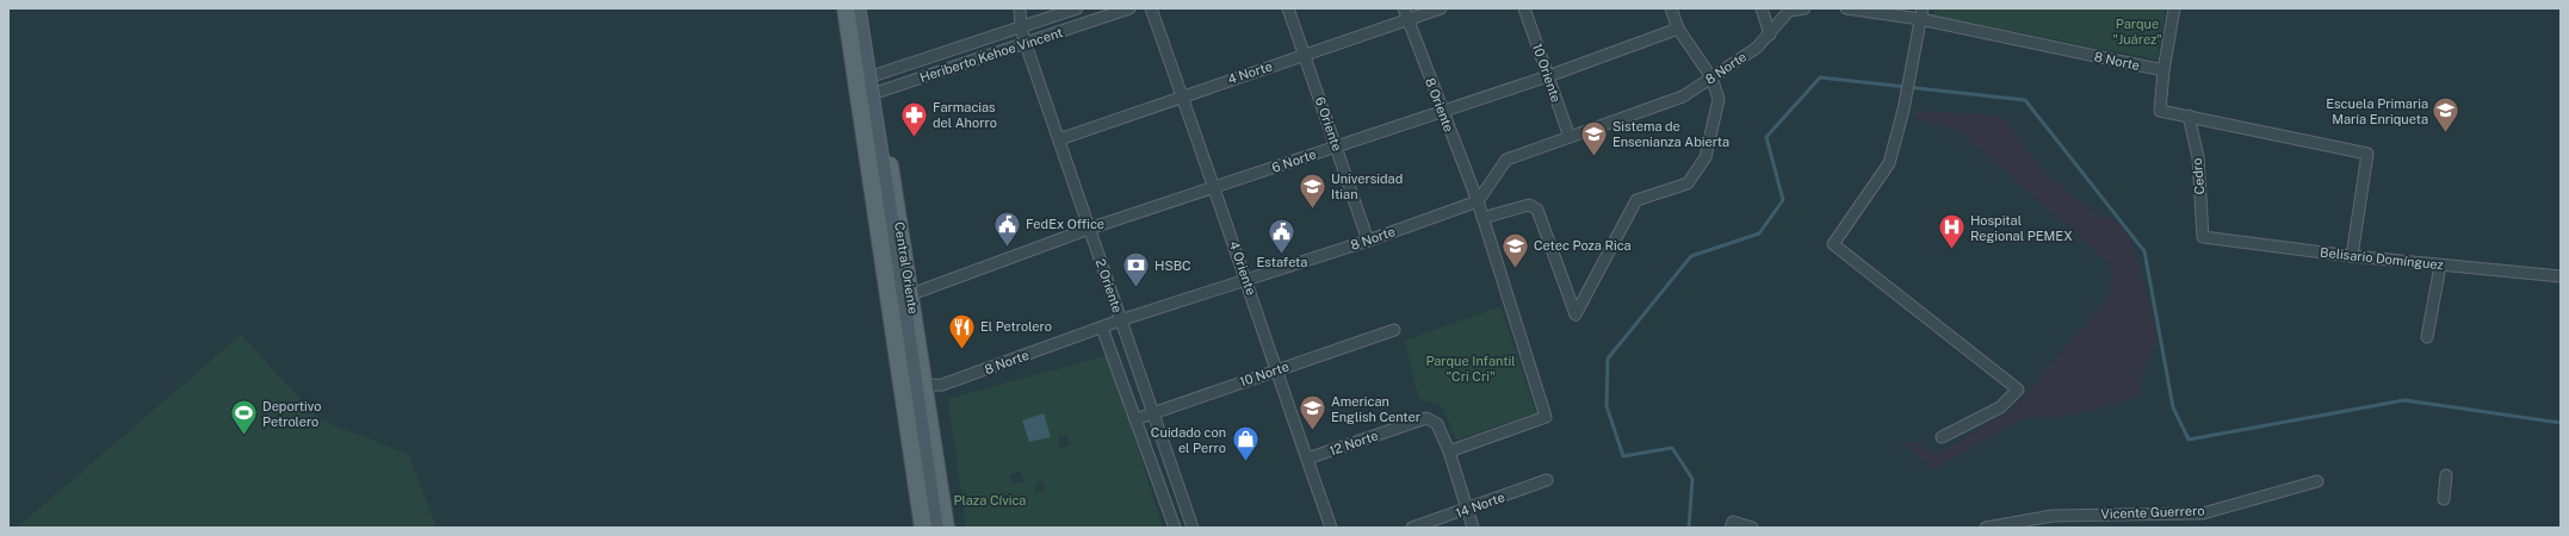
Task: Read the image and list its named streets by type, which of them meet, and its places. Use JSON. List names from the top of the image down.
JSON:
{
  "streets": {
    "main road": ["Central Oriente"],
    "street": [
      "Heriberto Kehoe Vincent",
      "8 Norte",
      "4 Norte",
      "10 Oriente",
      "8 Oriente",
      "6 Oriente",
      "6 Norte",
      "Cedro",
      "Belisario Domínguez",
      "4 Oriente",
      "2 Oriente",
      "10 Norte",
      "12 Norte",
      "14 Norte",
      "Vicente Guerrero"
    ]
  },
  "crossings": [
    ["Heriberto Kehoe Vincent", "Central Oriente"],
    ["Heriberto Kehoe Vincent", "2 Oriente"],
    ["8 Norte", "10 Oriente"],
    ["8 Norte", "8 Oriente"],
    ["8 Norte", "6 Oriente"],
    ["8 Norte", "Central Oriente"],
    ["8 Norte", "4 Oriente"],
    ["8 Norte", "2 Oriente"],
    ["4 Norte", "8 Oriente"],
    ["4 Norte", "6 Oriente"],
    ["4 Norte", "4 Oriente"],
    ["4 Norte", "2 Oriente"],
    ["10 Oriente", "6 Norte"],
    ["8 Oriente", "6 Norte"],
    ["8 Oriente", "12 Norte"],
    ["6 Oriente", "6 Norte"],
    ["6 Norte", "Central Oriente"],
    ["6 Norte", "4 Oriente"],
    ["6 Norte", "2 Oriente"],
    ["Cedro", "Belisario Domínguez"],
    ["4 Oriente", "10 Norte"],
    ["4 Oriente", "12 Norte"],
    ["2 Oriente", "10 Norte"]
  ],
  "parks": ["Parque \"Juárez\"", "Parque Infantil \"Cri Cri\"", "Plaza Cívica"],
  "places": {
    "school or university": [
      "Escuela Primaria María Enriqueta",
      "Sistema de Ensenianza Abierta",
      "Universidad Itian",
      "Cetec Poza Rica",
      "American English Center"
    ],
    "pharmacy": ["Farmacias del Ahorro"],
    "public building": ["FedEx Office", "Estafeta"],
    "hospital": ["Hospital Regional PEMEX"],
    "bank": ["HSBC"],
    "restaurant": ["El Petrolero"],
    "sports": ["Deportivo Petrolero"],
    "shop": ["Cuidado con el Perro"]
  }
}
